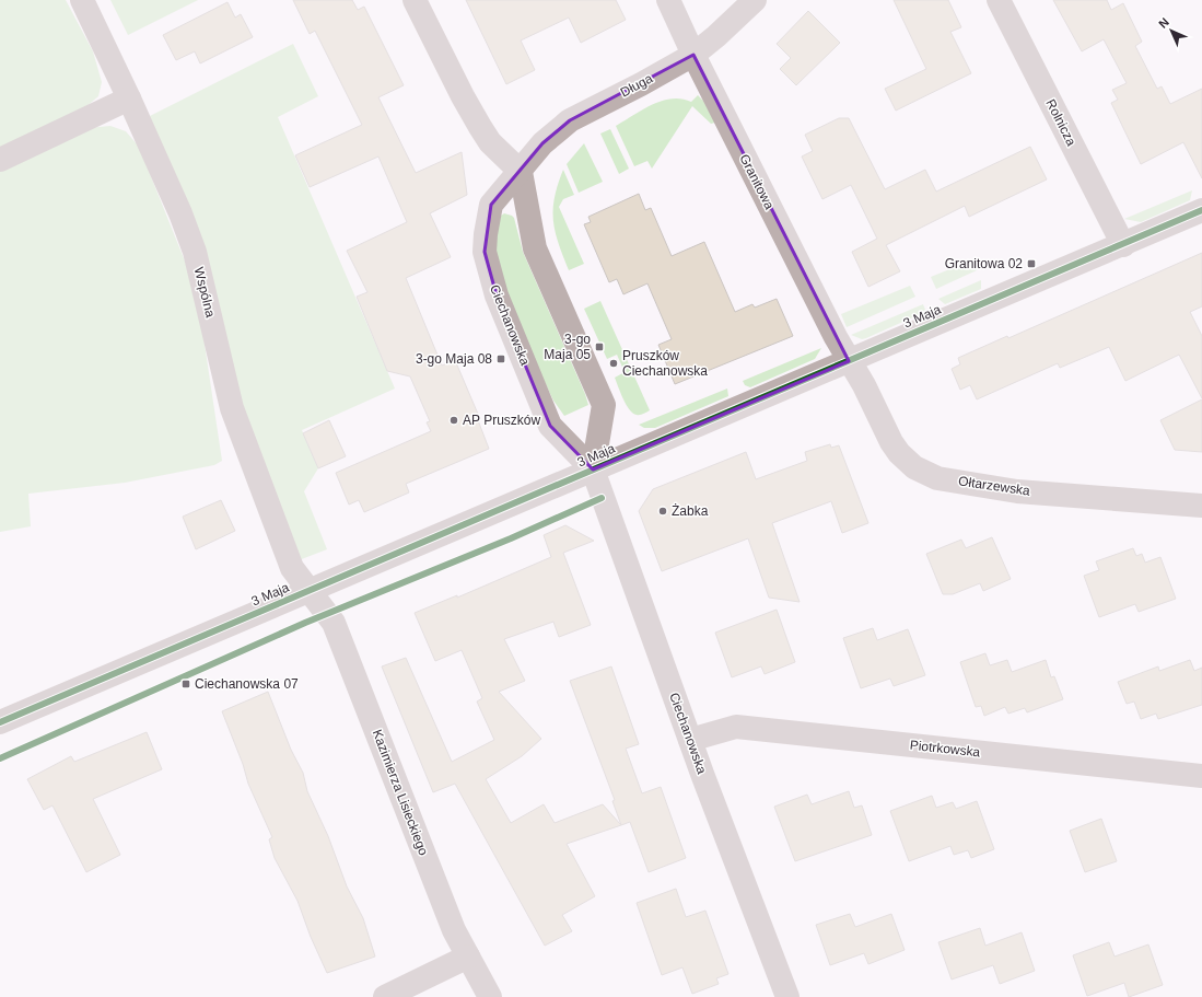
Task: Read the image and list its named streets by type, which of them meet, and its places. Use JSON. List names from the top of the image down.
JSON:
{
  "streets": {
    "street": [
      "Długa",
      "Rolnicza",
      "Granitowa",
      "Wspólna",
      "3 Maja",
      "Ciechanowska",
      "Ołtarzewska",
      "Piotrkowska",
      "Kazimierza Lisieckiego"
    ]
  },
  "crossings": [
    ["Długa", "Granitowa"],
    ["Długa", "Ciechanowska"],
    ["Rolnicza", "3 Maja"],
    ["Granitowa", "3 Maja"],
    ["Granitowa", "Ołtarzewska"],
    ["Wspólna", "3 Maja"],
    ["Wspólna", "Kazimierza Lisieckiego"],
    ["3 Maja", "Ciechanowska"],
    ["3 Maja", "Ołtarzewska"],
    ["3 Maja", "Kazimierza Lisieckiego"],
    ["Ciechanowska", "Piotrkowska"]
  ],
  "places": {
    "transit": [
      "Granitowa 02",
      "3-go Maja 05",
      "3-go Maja 08",
      "Ciechanowska 07"
    ],
    "other": ["Pruszków Ciechanowska", "AP Pruszków", "Żabka"]
  },
  "north": "top left"
}
